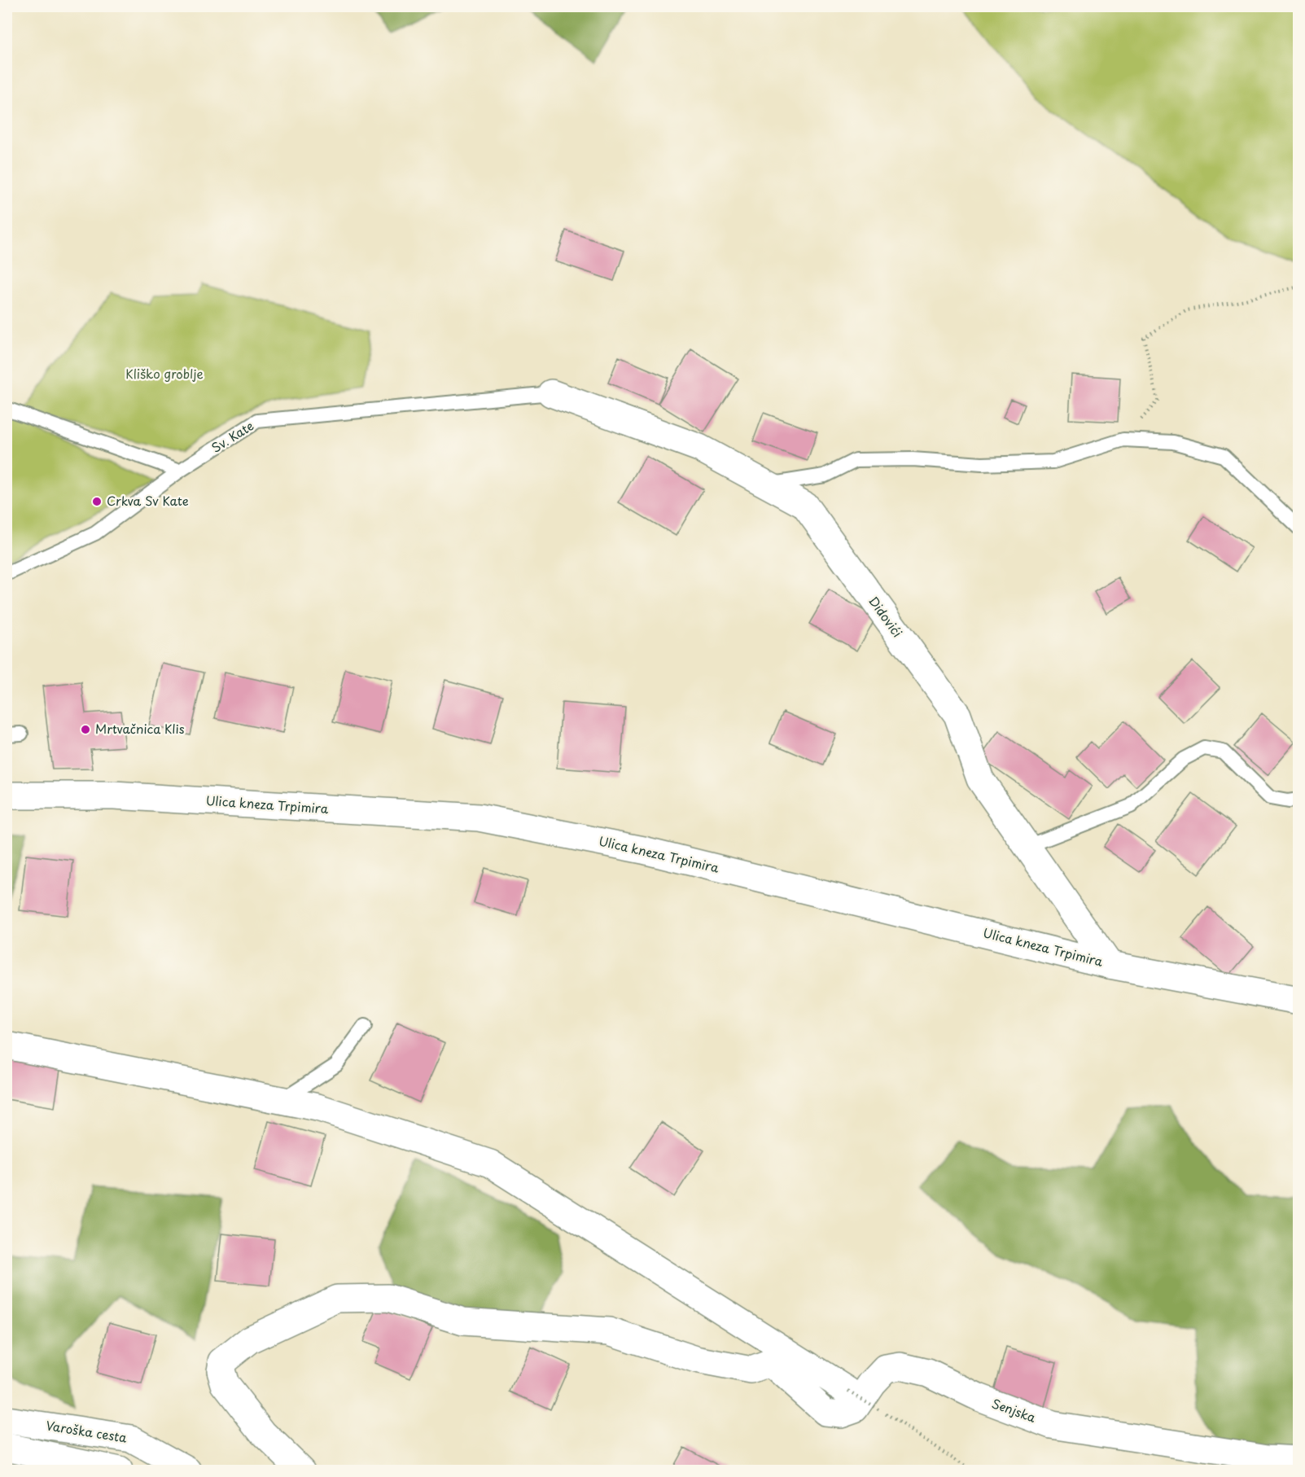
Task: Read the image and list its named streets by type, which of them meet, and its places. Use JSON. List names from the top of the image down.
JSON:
{
  "streets": {
    "street": [
      "Didovići",
      "Ulica kneza Trpimira",
      "Senjska",
      "Varoška cesta"
    ],
    "lane": ["Sv. Kate"]
  },
  "crossings": [
    ["Sv. Kate", "Didovići"],
    ["Didovići", "Ulica kneza Trpimira"]
  ],
  "parks": ["Kliško groblje"],
  "places": ["Crkva Sv Kate", "Mrtvačnica Klis"]
}
